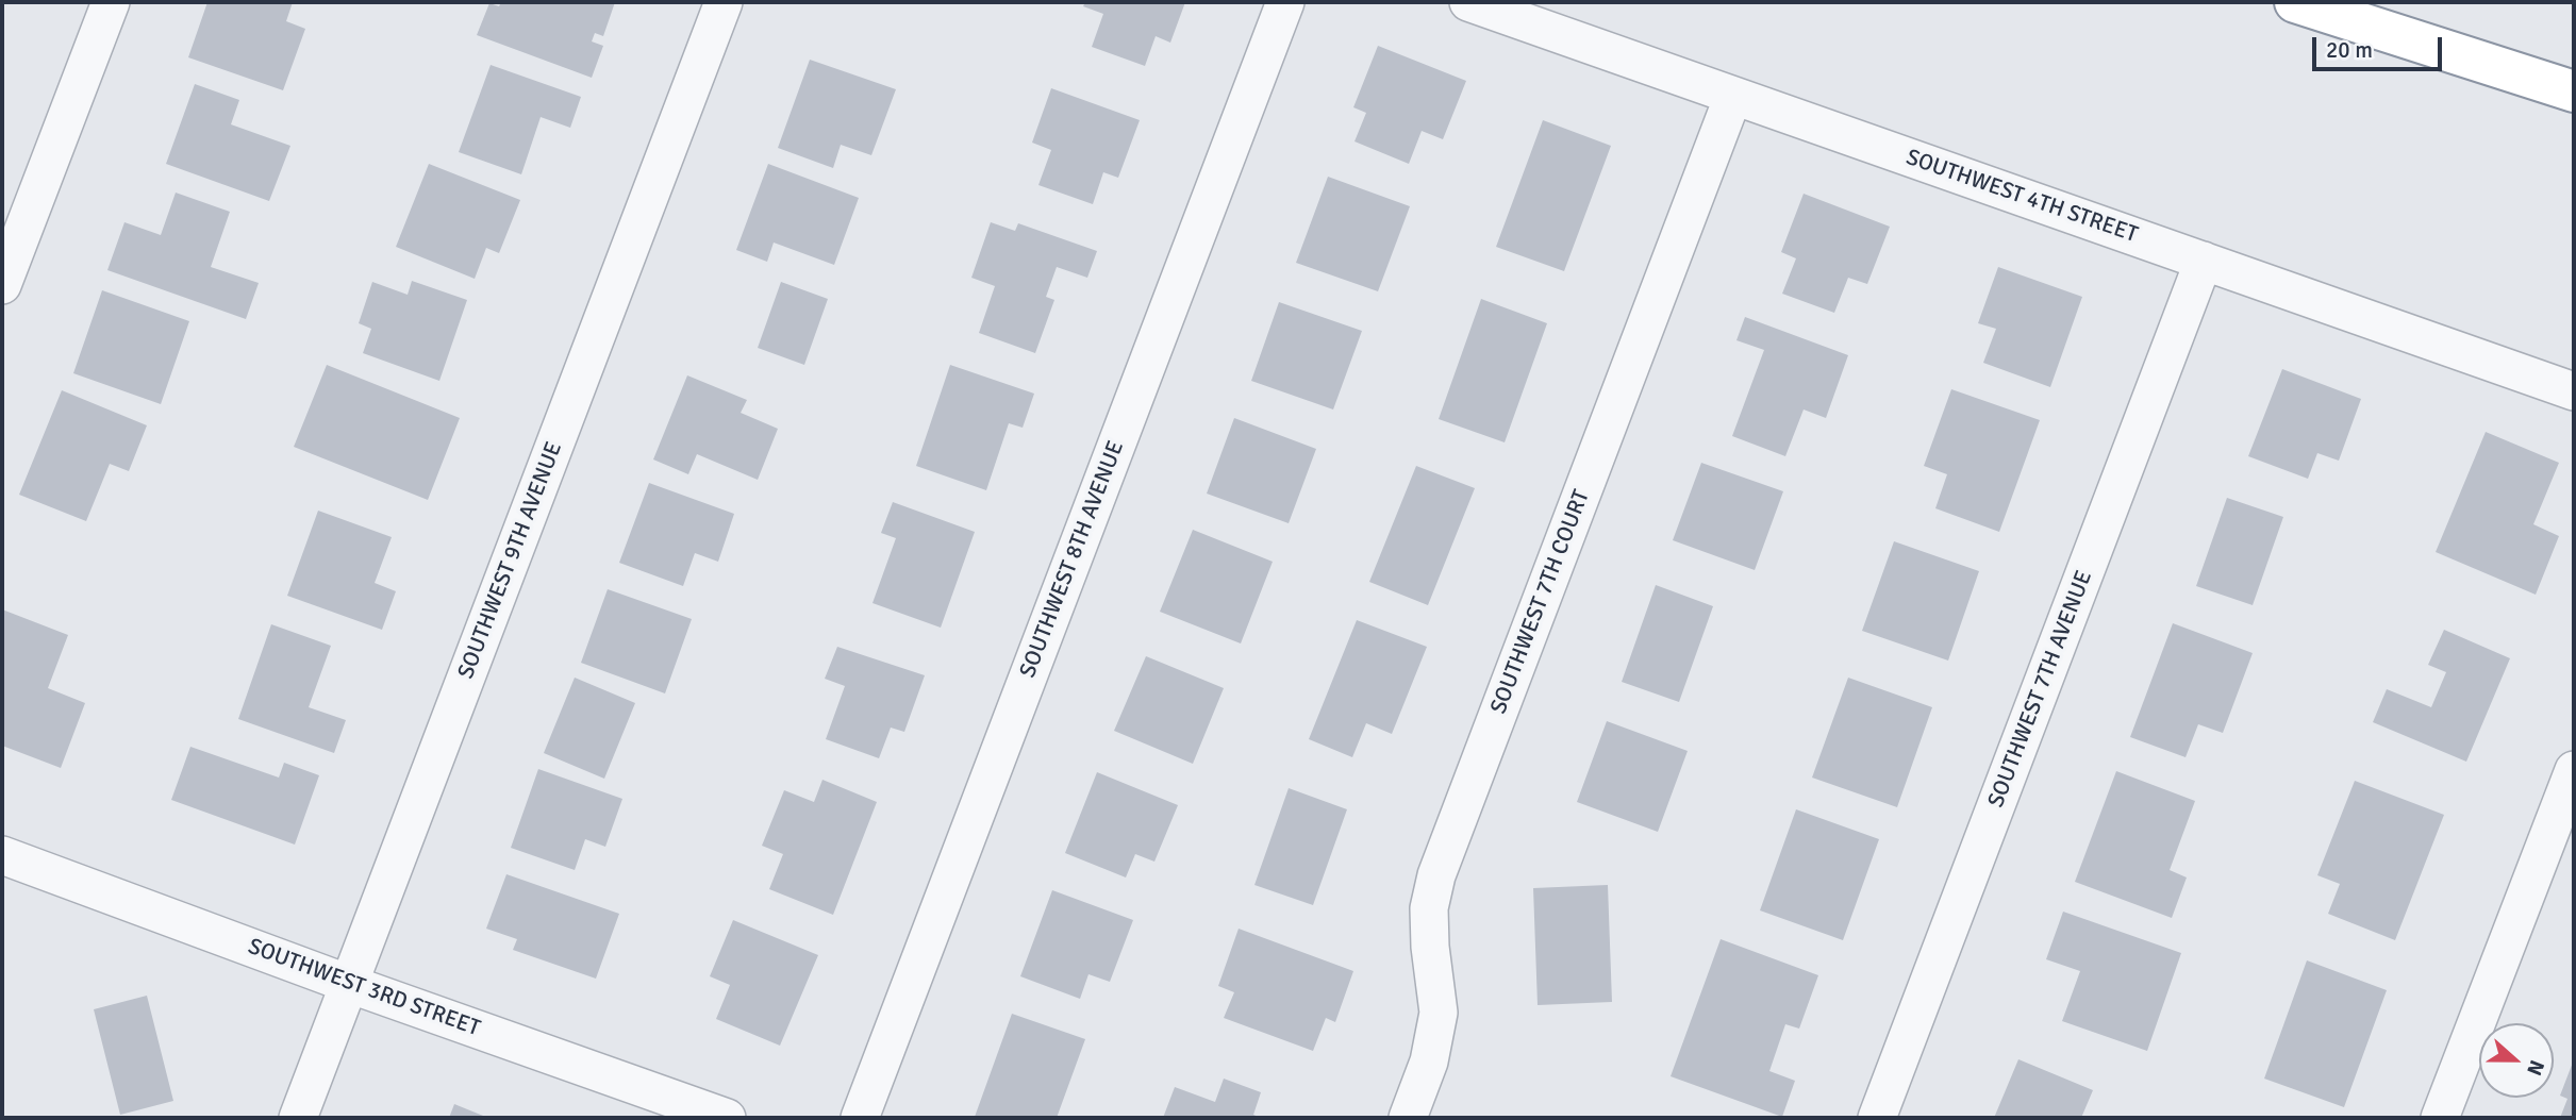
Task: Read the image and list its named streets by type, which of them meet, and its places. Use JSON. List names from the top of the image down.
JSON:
{
  "streets": {
    "street": [
      "SOUTHWEST 4TH STREET",
      "SOUTHWEST 8TH AVENUE",
      "SOUTHWEST 9TH AVENUE",
      "SOUTHWEST 7TH COURT",
      "SOUTHWEST 7TH AVENUE",
      "SOUTHWEST 3RD STREET"
    ]
  },
  "crossings": [
    ["SOUTHWEST 4TH STREET", "SOUTHWEST 7TH COURT"],
    ["SOUTHWEST 4TH STREET", "SOUTHWEST 7TH AVENUE"],
    ["SOUTHWEST 9TH AVENUE", "SOUTHWEST 3RD STREET"]
  ],
  "scale_bar": "20 m",
  "north": "right"
}
